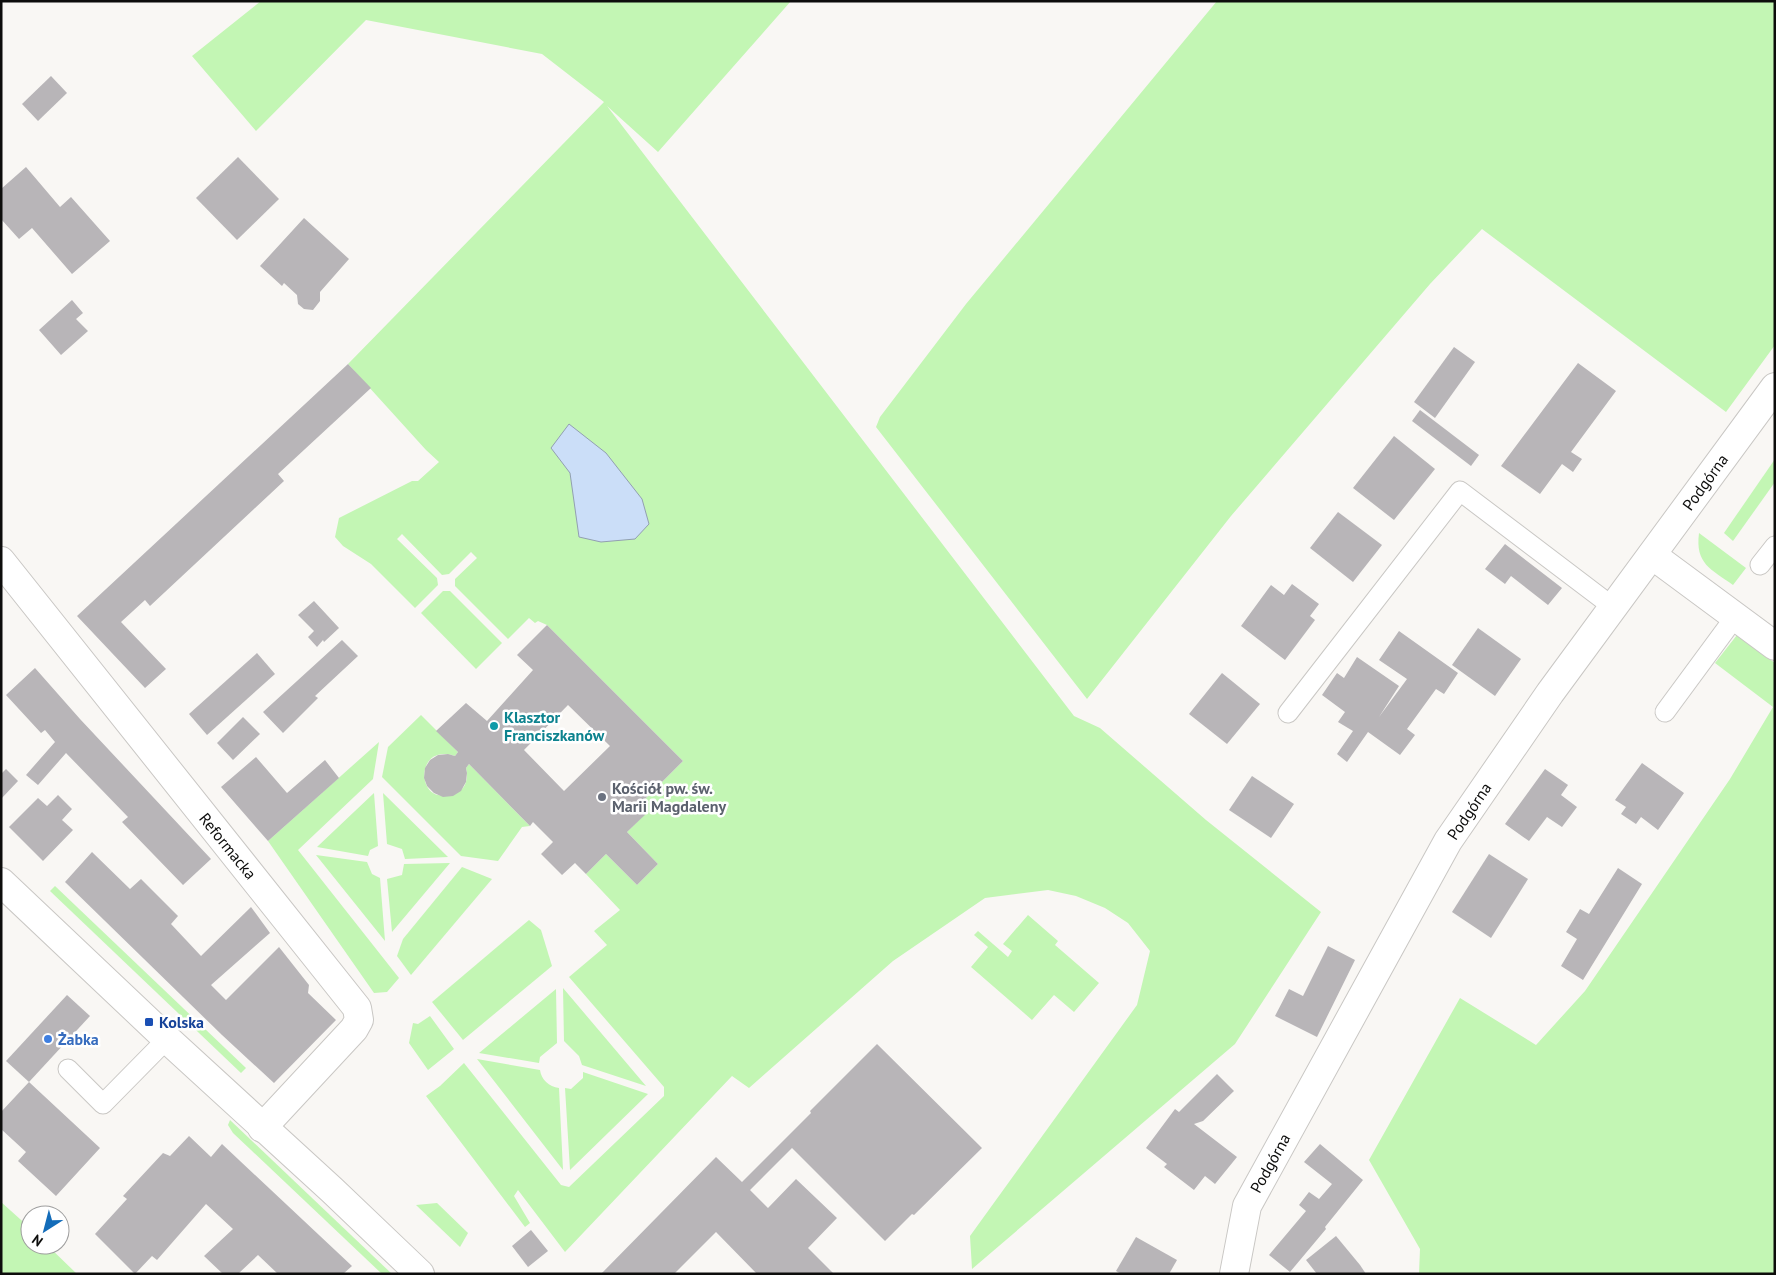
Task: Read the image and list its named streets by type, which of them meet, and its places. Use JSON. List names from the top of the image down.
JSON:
{
  "streets": {
    "street": ["Podgórna", "Reformacka"]
  },
  "places": {
    "other": ["Klasztor Franciszkanów", "Kościół pw. św. Marii Magdaleny", "Żabka"],
    "transit": ["Kolska"]
  },
  "north": "bottom left"
}
